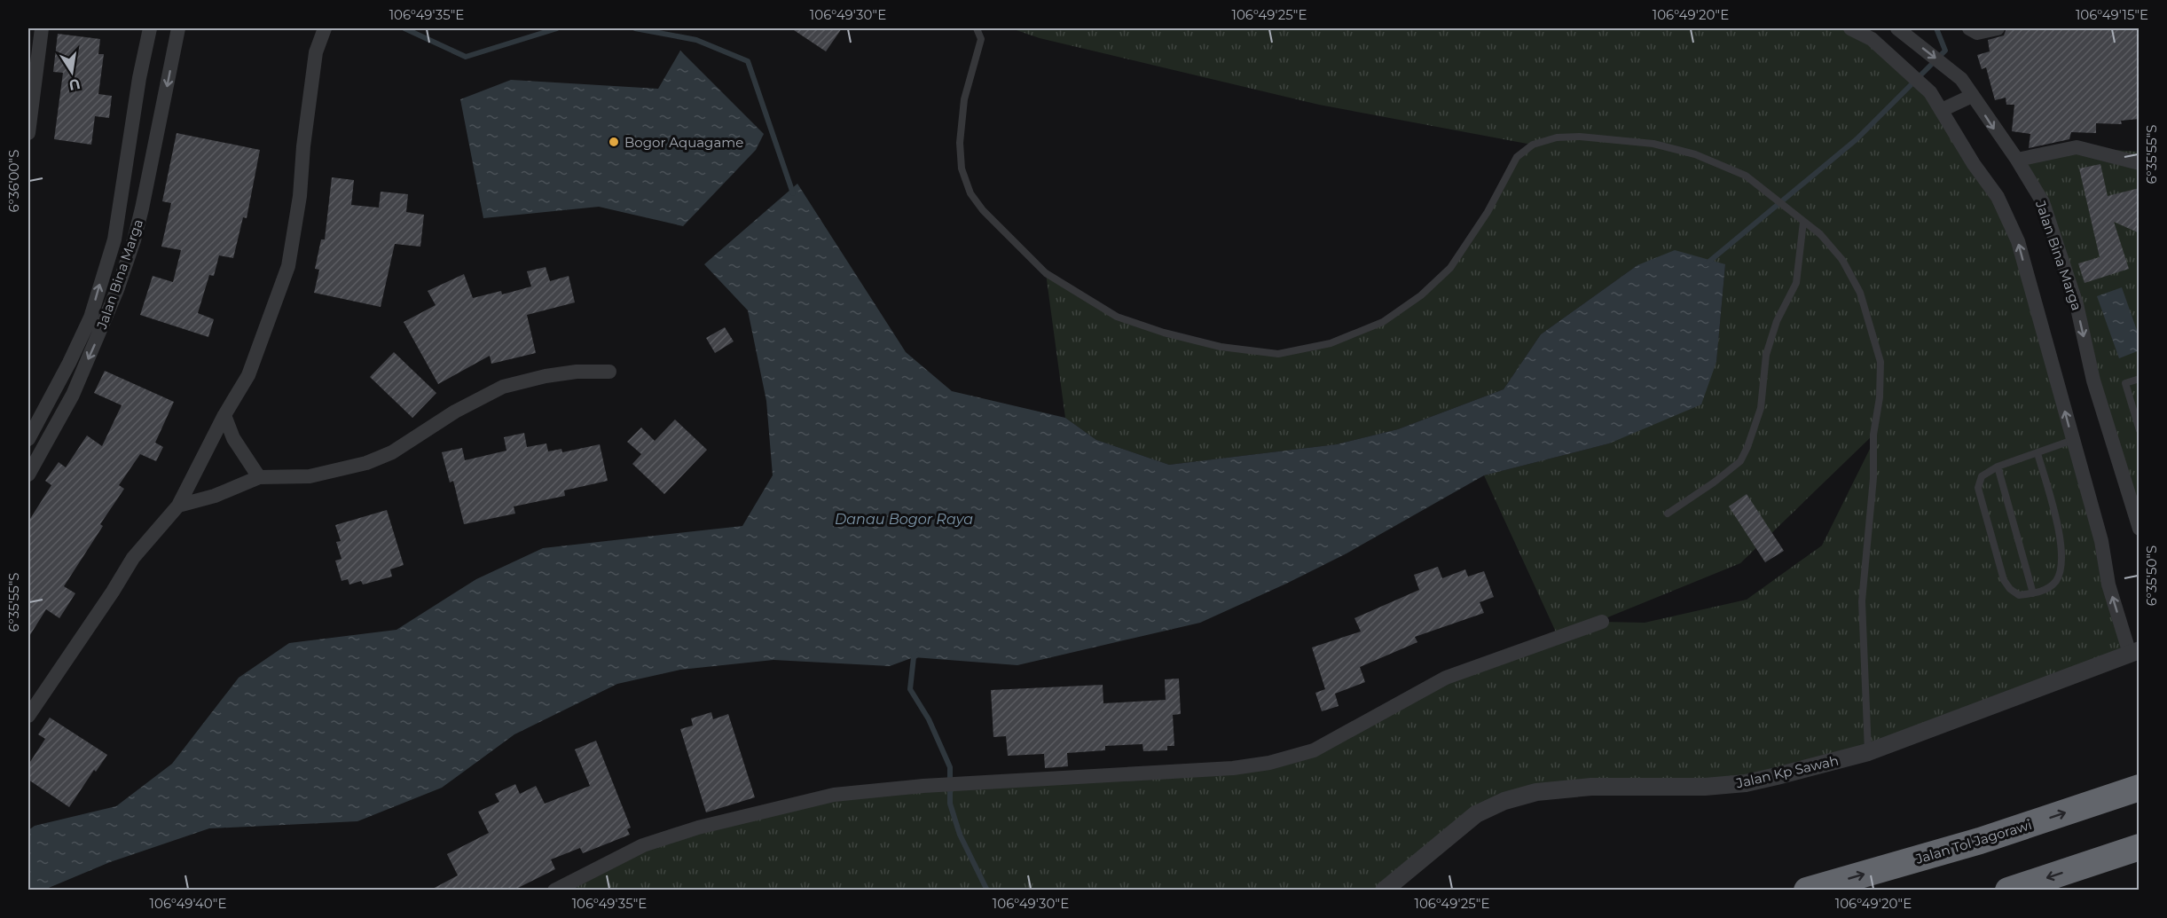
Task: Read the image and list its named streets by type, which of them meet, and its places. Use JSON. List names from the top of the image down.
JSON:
{
  "streets": {
    "highway": ["Jalan Tol Jagorawi"],
    "street": ["Jalan Bina Marga", "Jalan Kp Sawah"]
  },
  "water": ["Danau Bogor Raya"],
  "places": ["Bogor Aquagame"],
  "north": "bottom",
  "coordinates": [
    "106°49'35\"E",
    "106°49'30\"E",
    "106°49'25\"E",
    "106°49'20\"E",
    "106°49'15\"E",
    "6°35'55\"S",
    "6°36'00\"S",
    "6°35'50\"S",
    "106°49'40\"E"
  ]
}
